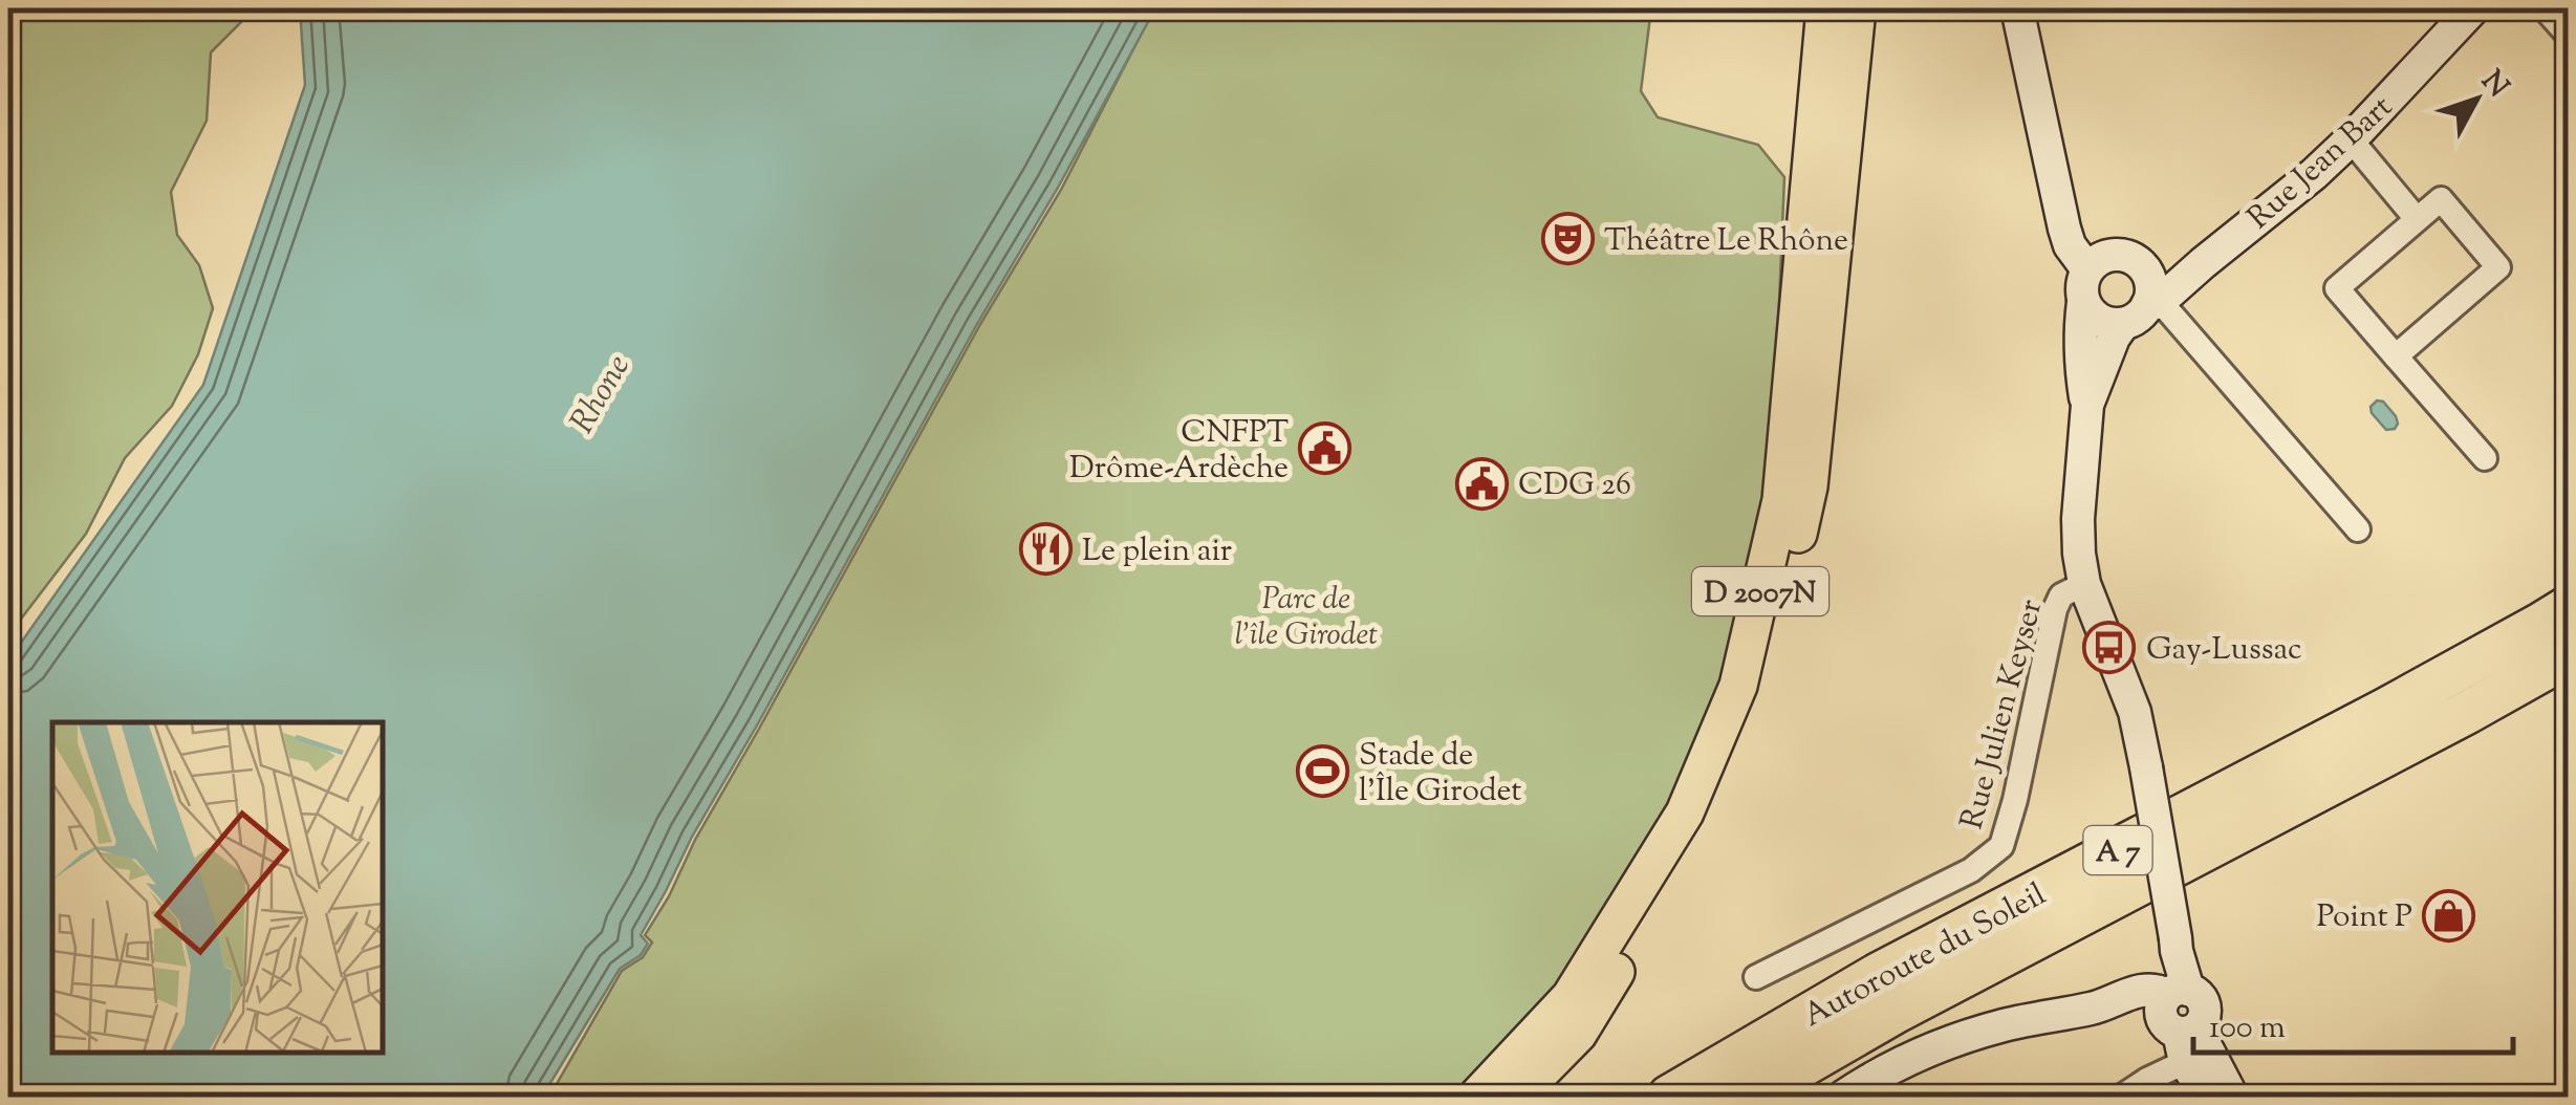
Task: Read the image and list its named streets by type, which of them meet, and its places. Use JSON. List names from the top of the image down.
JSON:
{
  "streets": {
    "highway": ["A 7", "Autoroute du Soleil"],
    "main road": ["D 2007N"],
    "street": ["Rue Jean Bart", "Rue Julien Keyser"]
  },
  "crossings": [
    ["Rue Jean Bart", "Rue Julien Keyser"]
  ],
  "water": ["Rhone"],
  "parks": ["Parc de l'île Girodet"],
  "places": {
    "theatre": ["Théâtre Le Rhône"],
    "public building": ["CNFPT Drôme-Ardèche", "CDG 26"],
    "restaurant": ["Le plein air"],
    "bus stop": ["Gay-Lussac"],
    "sports": ["Stade de l'Île Girodet"],
    "shop": ["Point P"]
  },
  "scale_bar": "100 m",
  "north": "top right"
}
